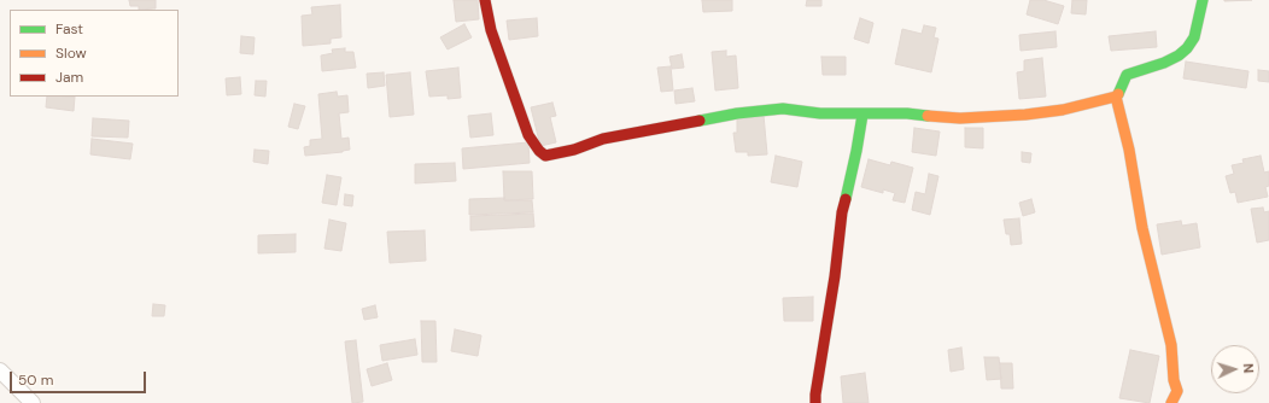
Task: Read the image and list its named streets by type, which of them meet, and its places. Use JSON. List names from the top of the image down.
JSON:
{
  "legend": ["Fast", "Slow", "Jam"],
  "scale_bar": "50 m",
  "north": "right"
}
